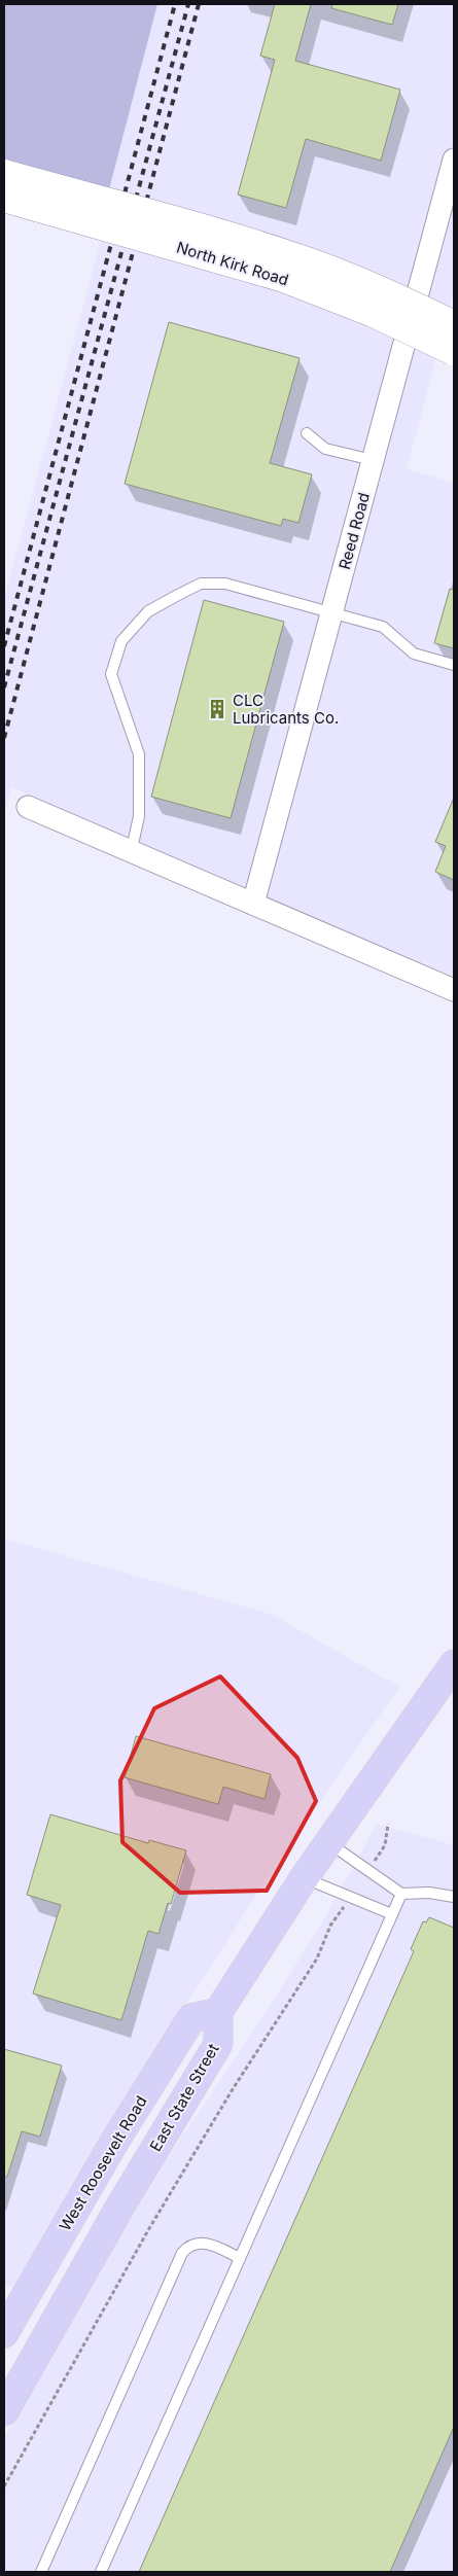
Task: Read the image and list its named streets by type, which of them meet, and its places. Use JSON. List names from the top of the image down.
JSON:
{
  "streets": {
    "main road": ["East State Street", "West Roosevelt Road"],
    "street": ["North Kirk Road", "Reed Road"]
  },
  "crossings": [
    ["East State Street", "West Roosevelt Road"]
  ],
  "places": {
    "building": ["CLC Lubricants Co."]
  }
}
